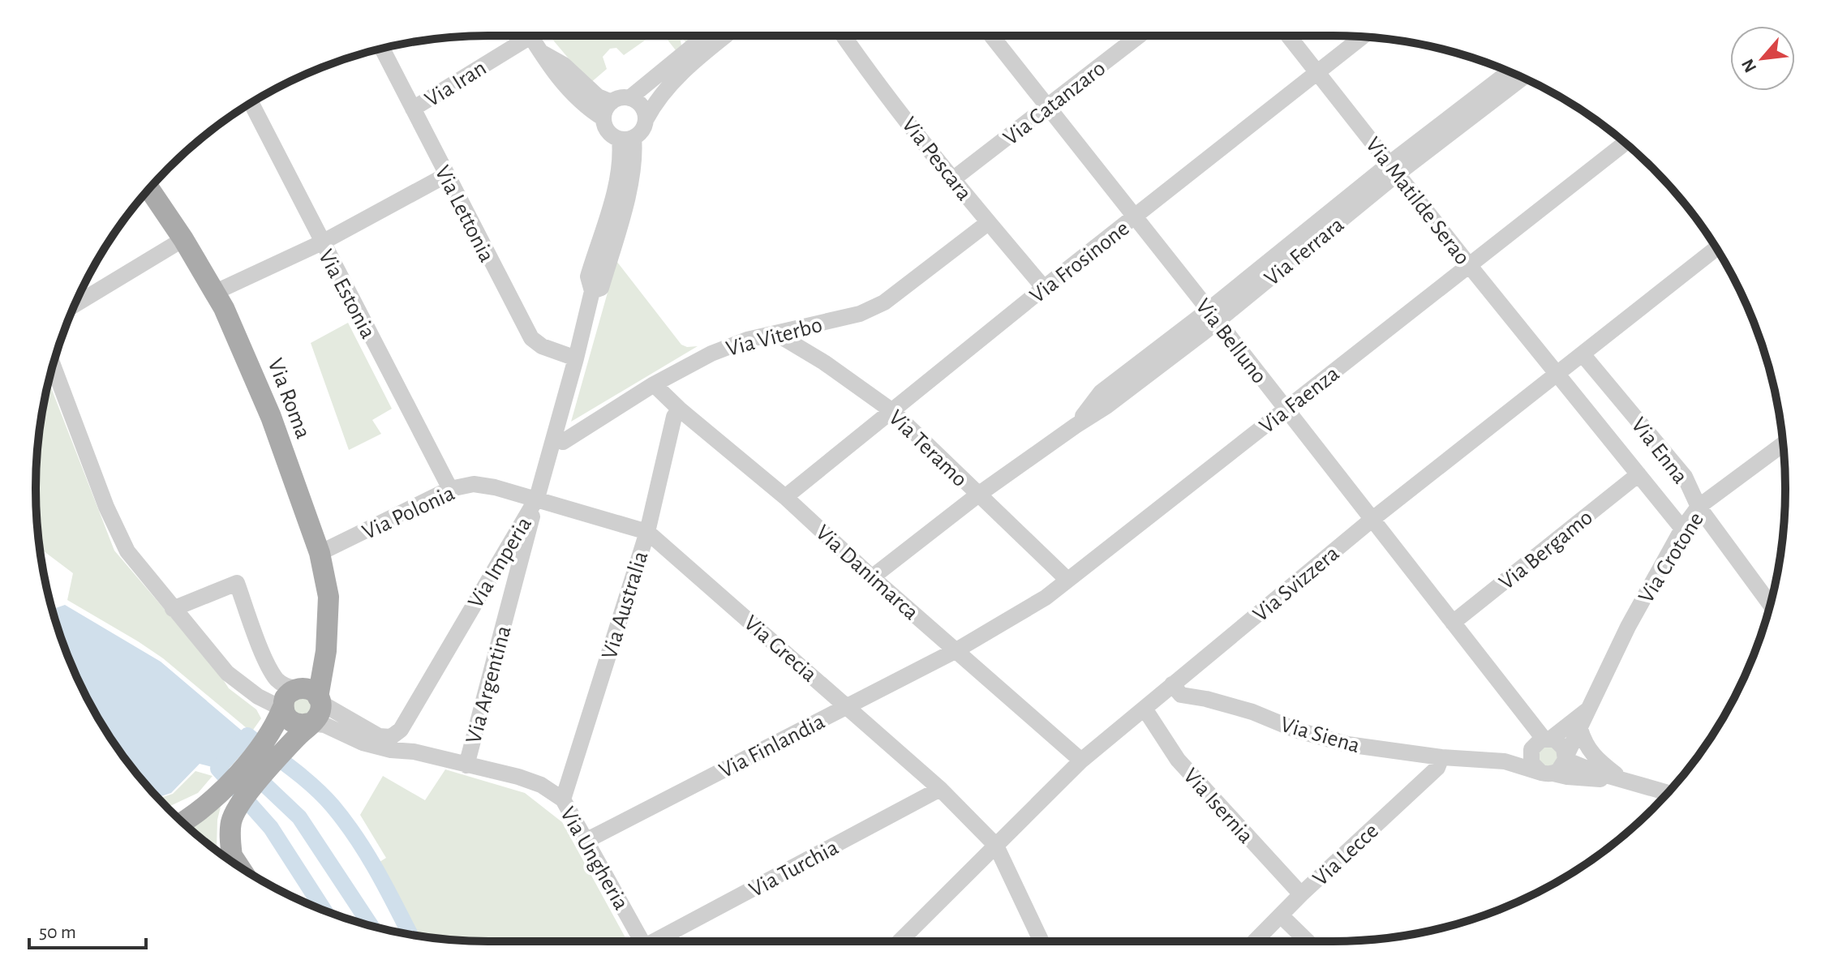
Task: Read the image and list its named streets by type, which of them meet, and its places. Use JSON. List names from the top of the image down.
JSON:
{
  "streets": {
    "main road": ["Via Roma"],
    "street": [
      "Via Iran",
      "Via Catanzaro",
      "Via Pescara",
      "Via Matilde Serao",
      "Via Lettonia",
      "Via Ferrara",
      "Via Frosinone",
      "Via Estonia",
      "Via Viterbo",
      "Via Belluno",
      "Via Faenza",
      "Via Teramo",
      "Via Enna",
      "Via Polonia",
      "Via Bergamo",
      "Via Crotone",
      "Via Imperia",
      "Via Danimarca",
      "Via Svizzera",
      "Via Australia",
      "Via Grecia",
      "Via Argentina",
      "Via Siena",
      "Via Finlandia",
      "Via Isernia",
      "Via Lecce",
      "Via Ungheria",
      "Via Turchia"
    ]
  },
  "crossings": [
    ["Via Iran", "Via Lettonia"],
    ["Via Catanzaro", "Via Pescara"],
    ["Via Catanzaro", "Via Belluno"],
    ["Via Pescara", "Via Frosinone"],
    ["Via Pescara", "Via Viterbo"],
    ["Via Matilde Serao", "Via Ferrara"],
    ["Via Matilde Serao", "Via Frosinone"],
    ["Via Matilde Serao", "Via Faenza"],
    ["Via Matilde Serao", "Via Enna"],
    ["Via Matilde Serao", "Via Svizzera"],
    ["Via Lettonia", "Via Imperia"],
    ["Via Ferrara", "Via Belluno"],
    ["Via Ferrara", "Via Teramo"],
    ["Via Ferrara", "Via Danimarca"],
    ["Via Frosinone", "Via Belluno"],
    ["Via Frosinone", "Via Teramo"],
    ["Via Frosinone", "Via Danimarca"],
    ["Via Estonia", "Via Polonia"],
    ["Via Viterbo", "Via Teramo"],
    ["Via Viterbo", "Via Imperia"],
    ["Via Viterbo", "Via Danimarca"],
    ["Via Belluno", "Via Faenza"],
    ["Via Belluno", "Via Bergamo"],
    ["Via Belluno", "Via Crotone"],
    ["Via Belluno", "Via Svizzera"],
    ["Via Belluno", "Via Siena"],
    ["Via Roma", "Via Polonia"],
    ["Via Roma", "Via Ungheria"],
    ["Via Faenza", "Via Teramo"],
    ["Via Faenza", "Via Danimarca"],
    ["Via Faenza", "Via Finlandia"],
    ["Via Enna", "Via Bergamo"],
    ["Via Enna", "Via Crotone"],
    ["Via Enna", "Via Svizzera"],
    ["Via Polonia", "Via Imperia"],
    ["Via Polonia", "Via Grecia"],
    ["Via Polonia", "Via Argentina"],
    ["Via Crotone", "Via Siena"],
    ["Via Imperia", "Via Grecia"],
    ["Via Imperia", "Via Argentina"],
    ["Via Danimarca", "Via Svizzera"],
    ["Via Danimarca", "Via Australia"],
    ["Via Danimarca", "Via Finlandia"],
    ["Via Svizzera", "Via Grecia"],
    ["Via Svizzera", "Via Siena"],
    ["Via Svizzera", "Via Isernia"],
    ["Via Australia", "Via Grecia"],
    ["Via Australia", "Via Ungheria"],
    ["Via Grecia", "Via Argentina"],
    ["Via Grecia", "Via Finlandia"],
    ["Via Grecia", "Via Turchia"],
    ["Via Argentina", "Via Ungheria"],
    ["Via Siena", "Via Lecce"],
    ["Via Finlandia", "Via Ungheria"],
    ["Via Isernia", "Via Lecce"]
  ],
  "scale_bar": "50 m",
  "north": "bottom left"
}
